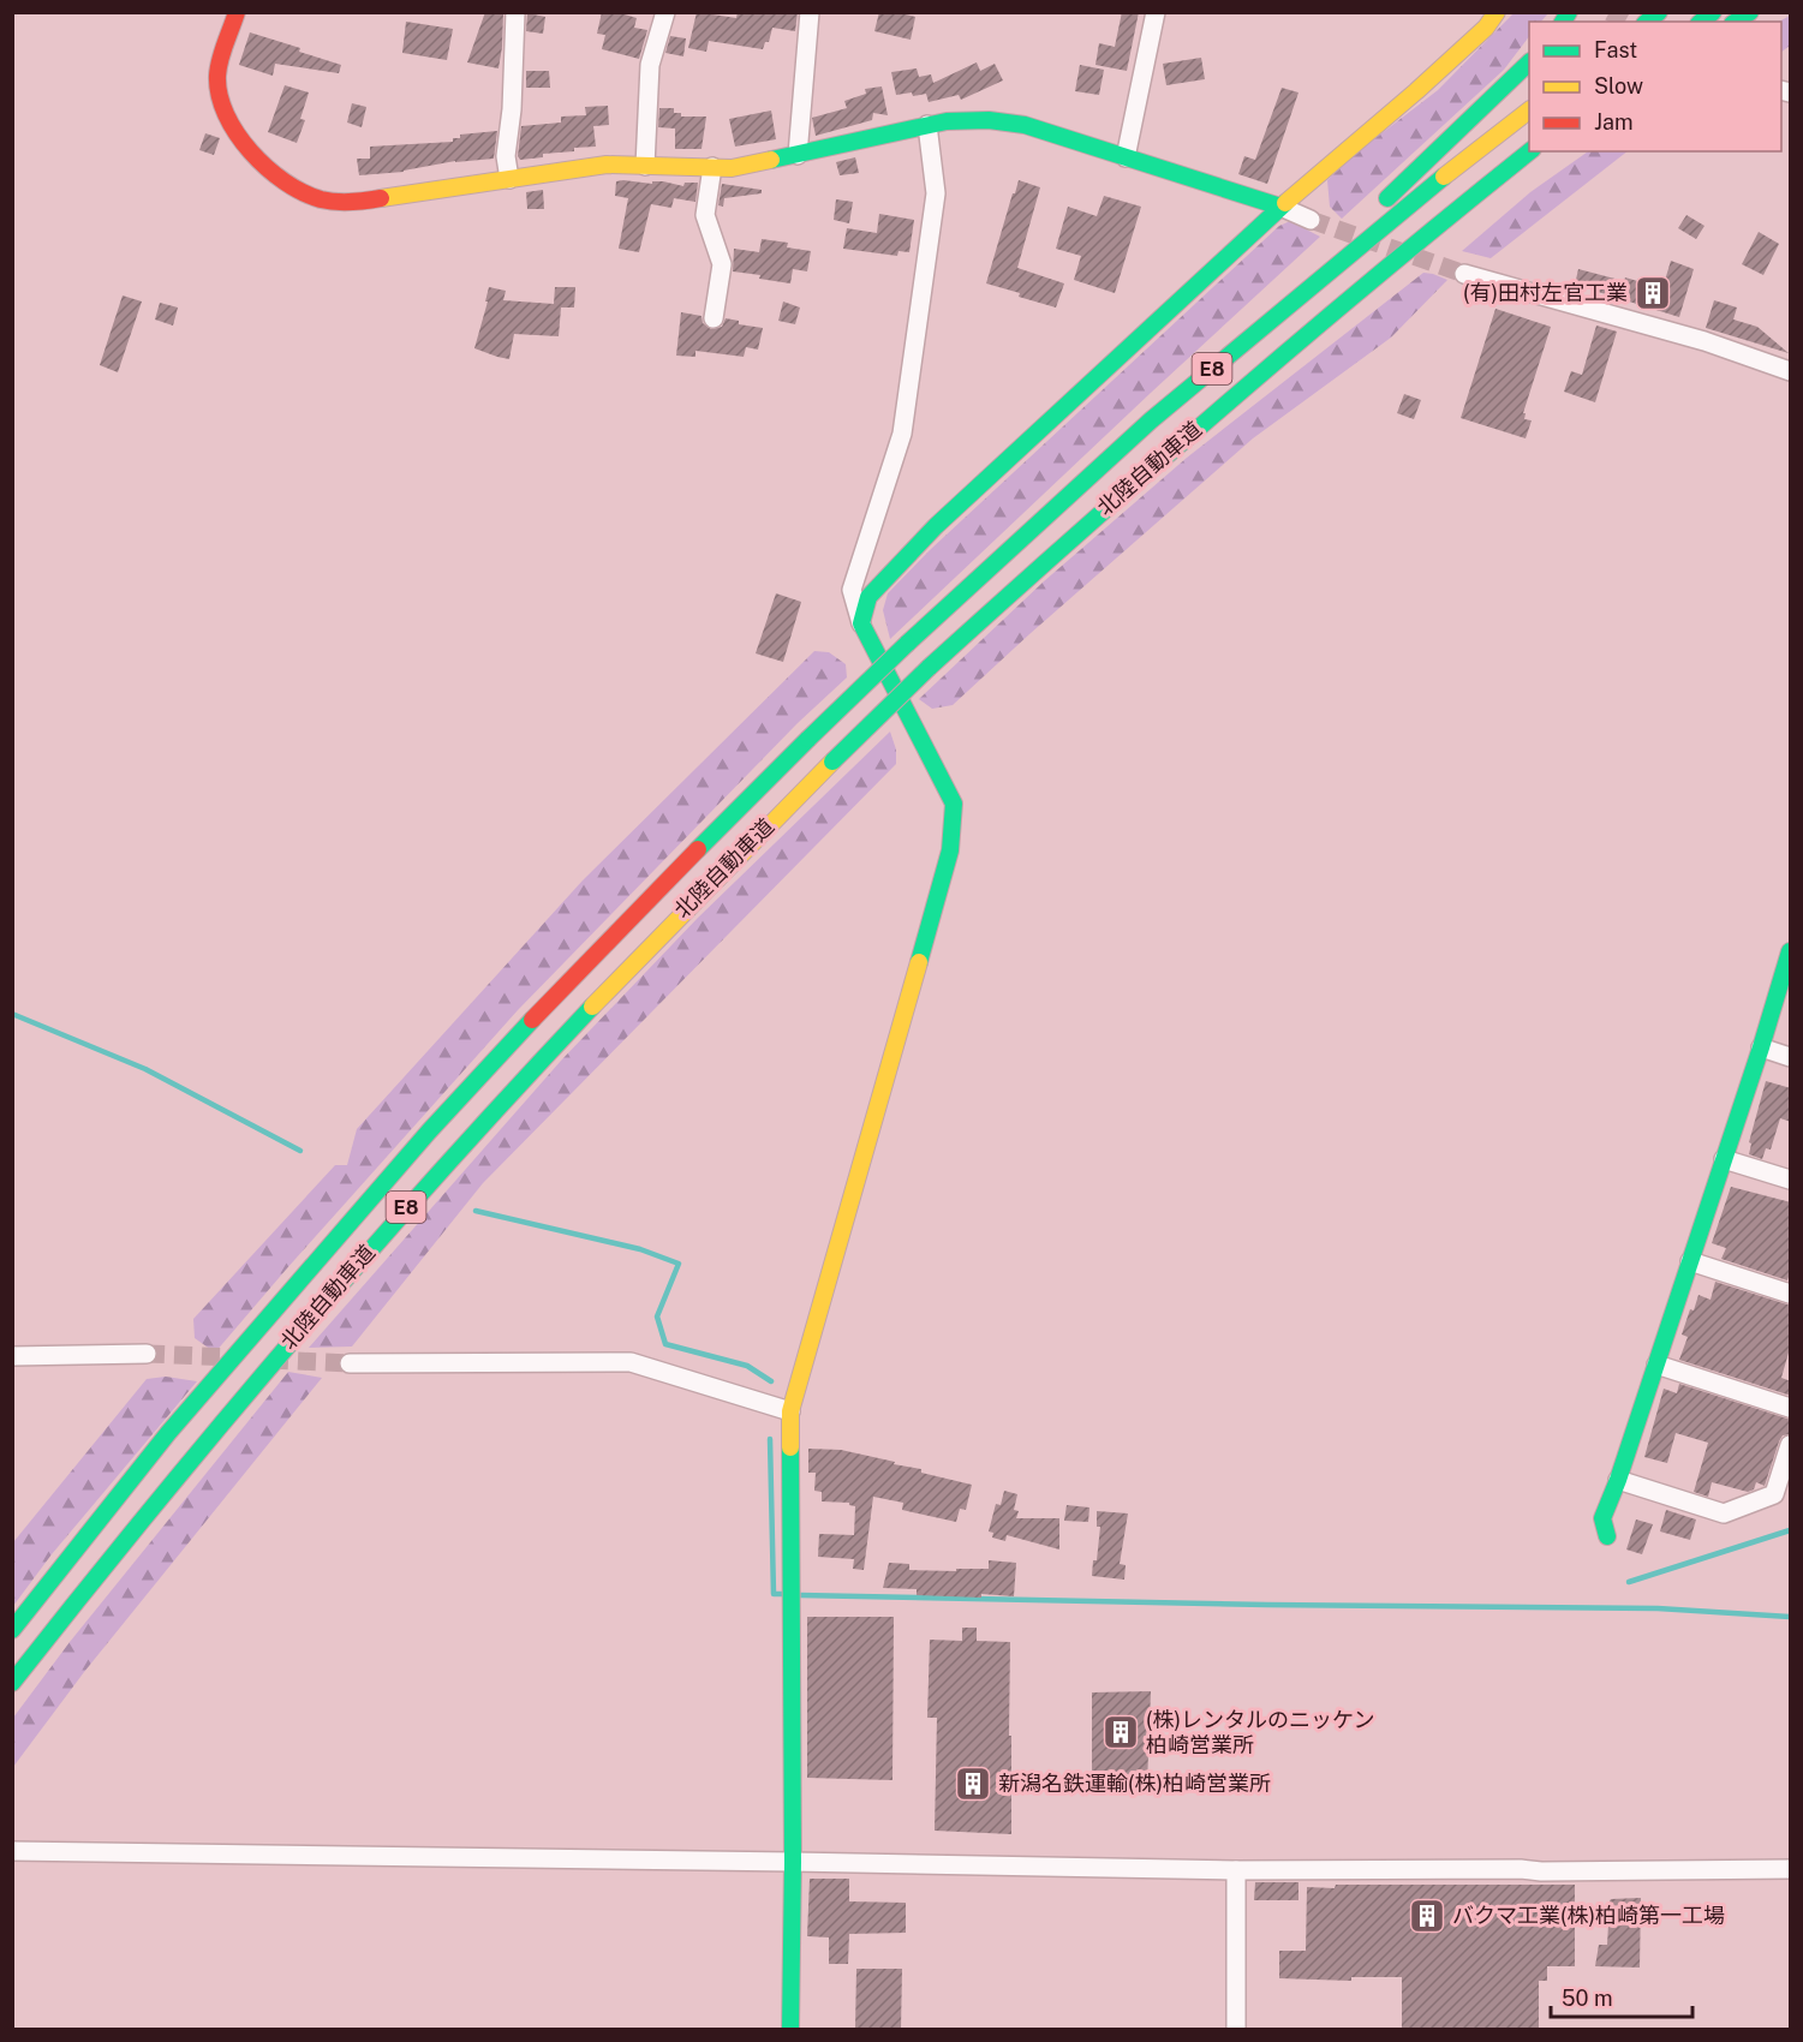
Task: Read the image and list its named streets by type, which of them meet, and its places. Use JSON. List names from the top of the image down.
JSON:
{
  "streets": {
    "main road": ["E8", "北陸自動車道"]
  },
  "places": {
    "building": [
      "(有)田村左官工業",
      "(株)レンタルのニッケン 柏崎営業所",
      "新潟名鉄運輸(株)柏崎営業所",
      "バクマ工業(株)柏崎第一工場"
    ]
  },
  "legend": ["Fast", "Slow", "Jam"],
  "scale_bar": "50 m"
}
